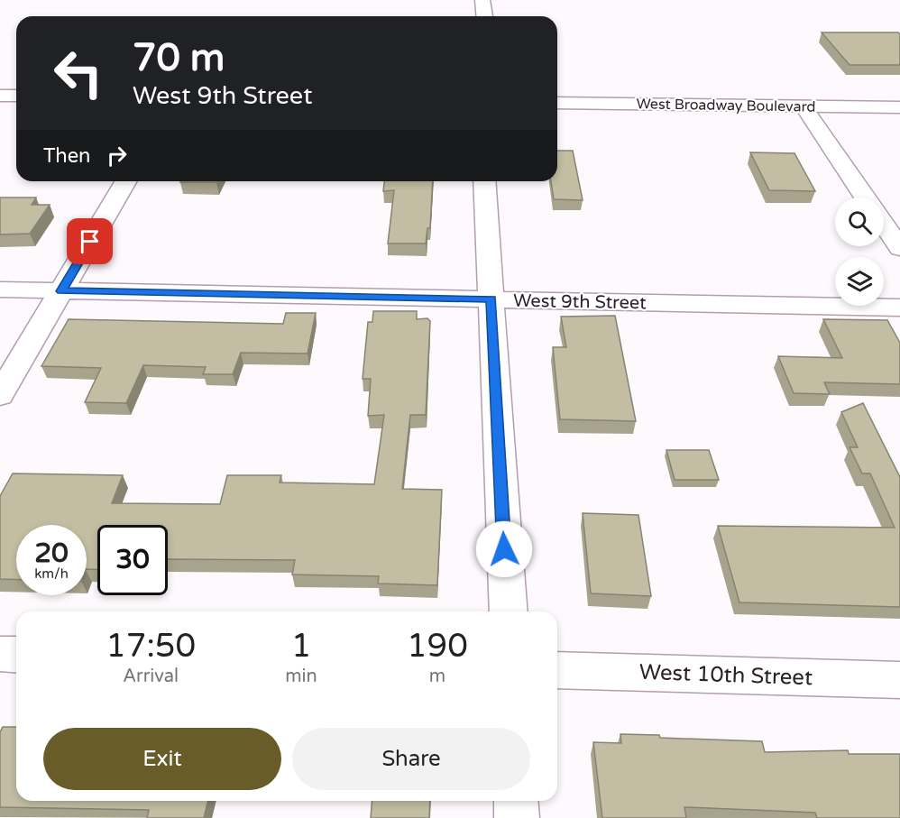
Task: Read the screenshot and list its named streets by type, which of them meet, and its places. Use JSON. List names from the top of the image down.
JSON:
{
  "streets": {
    "main road": ["West Broadway Boulevard", "West 9th Street", "West 10th Street"]
  },
  "page": {
    "turn": ["70 m", "West 9th Street"],
    "then": "Then",
    "speed": "20 km/h",
    "limit": "30",
    "eta": [
      "17:50",
      "Arrival",
      "1",
      "min",
      "190",
      "m"
    ],
    "buttons": ["Exit", "Share"]
  }
}
